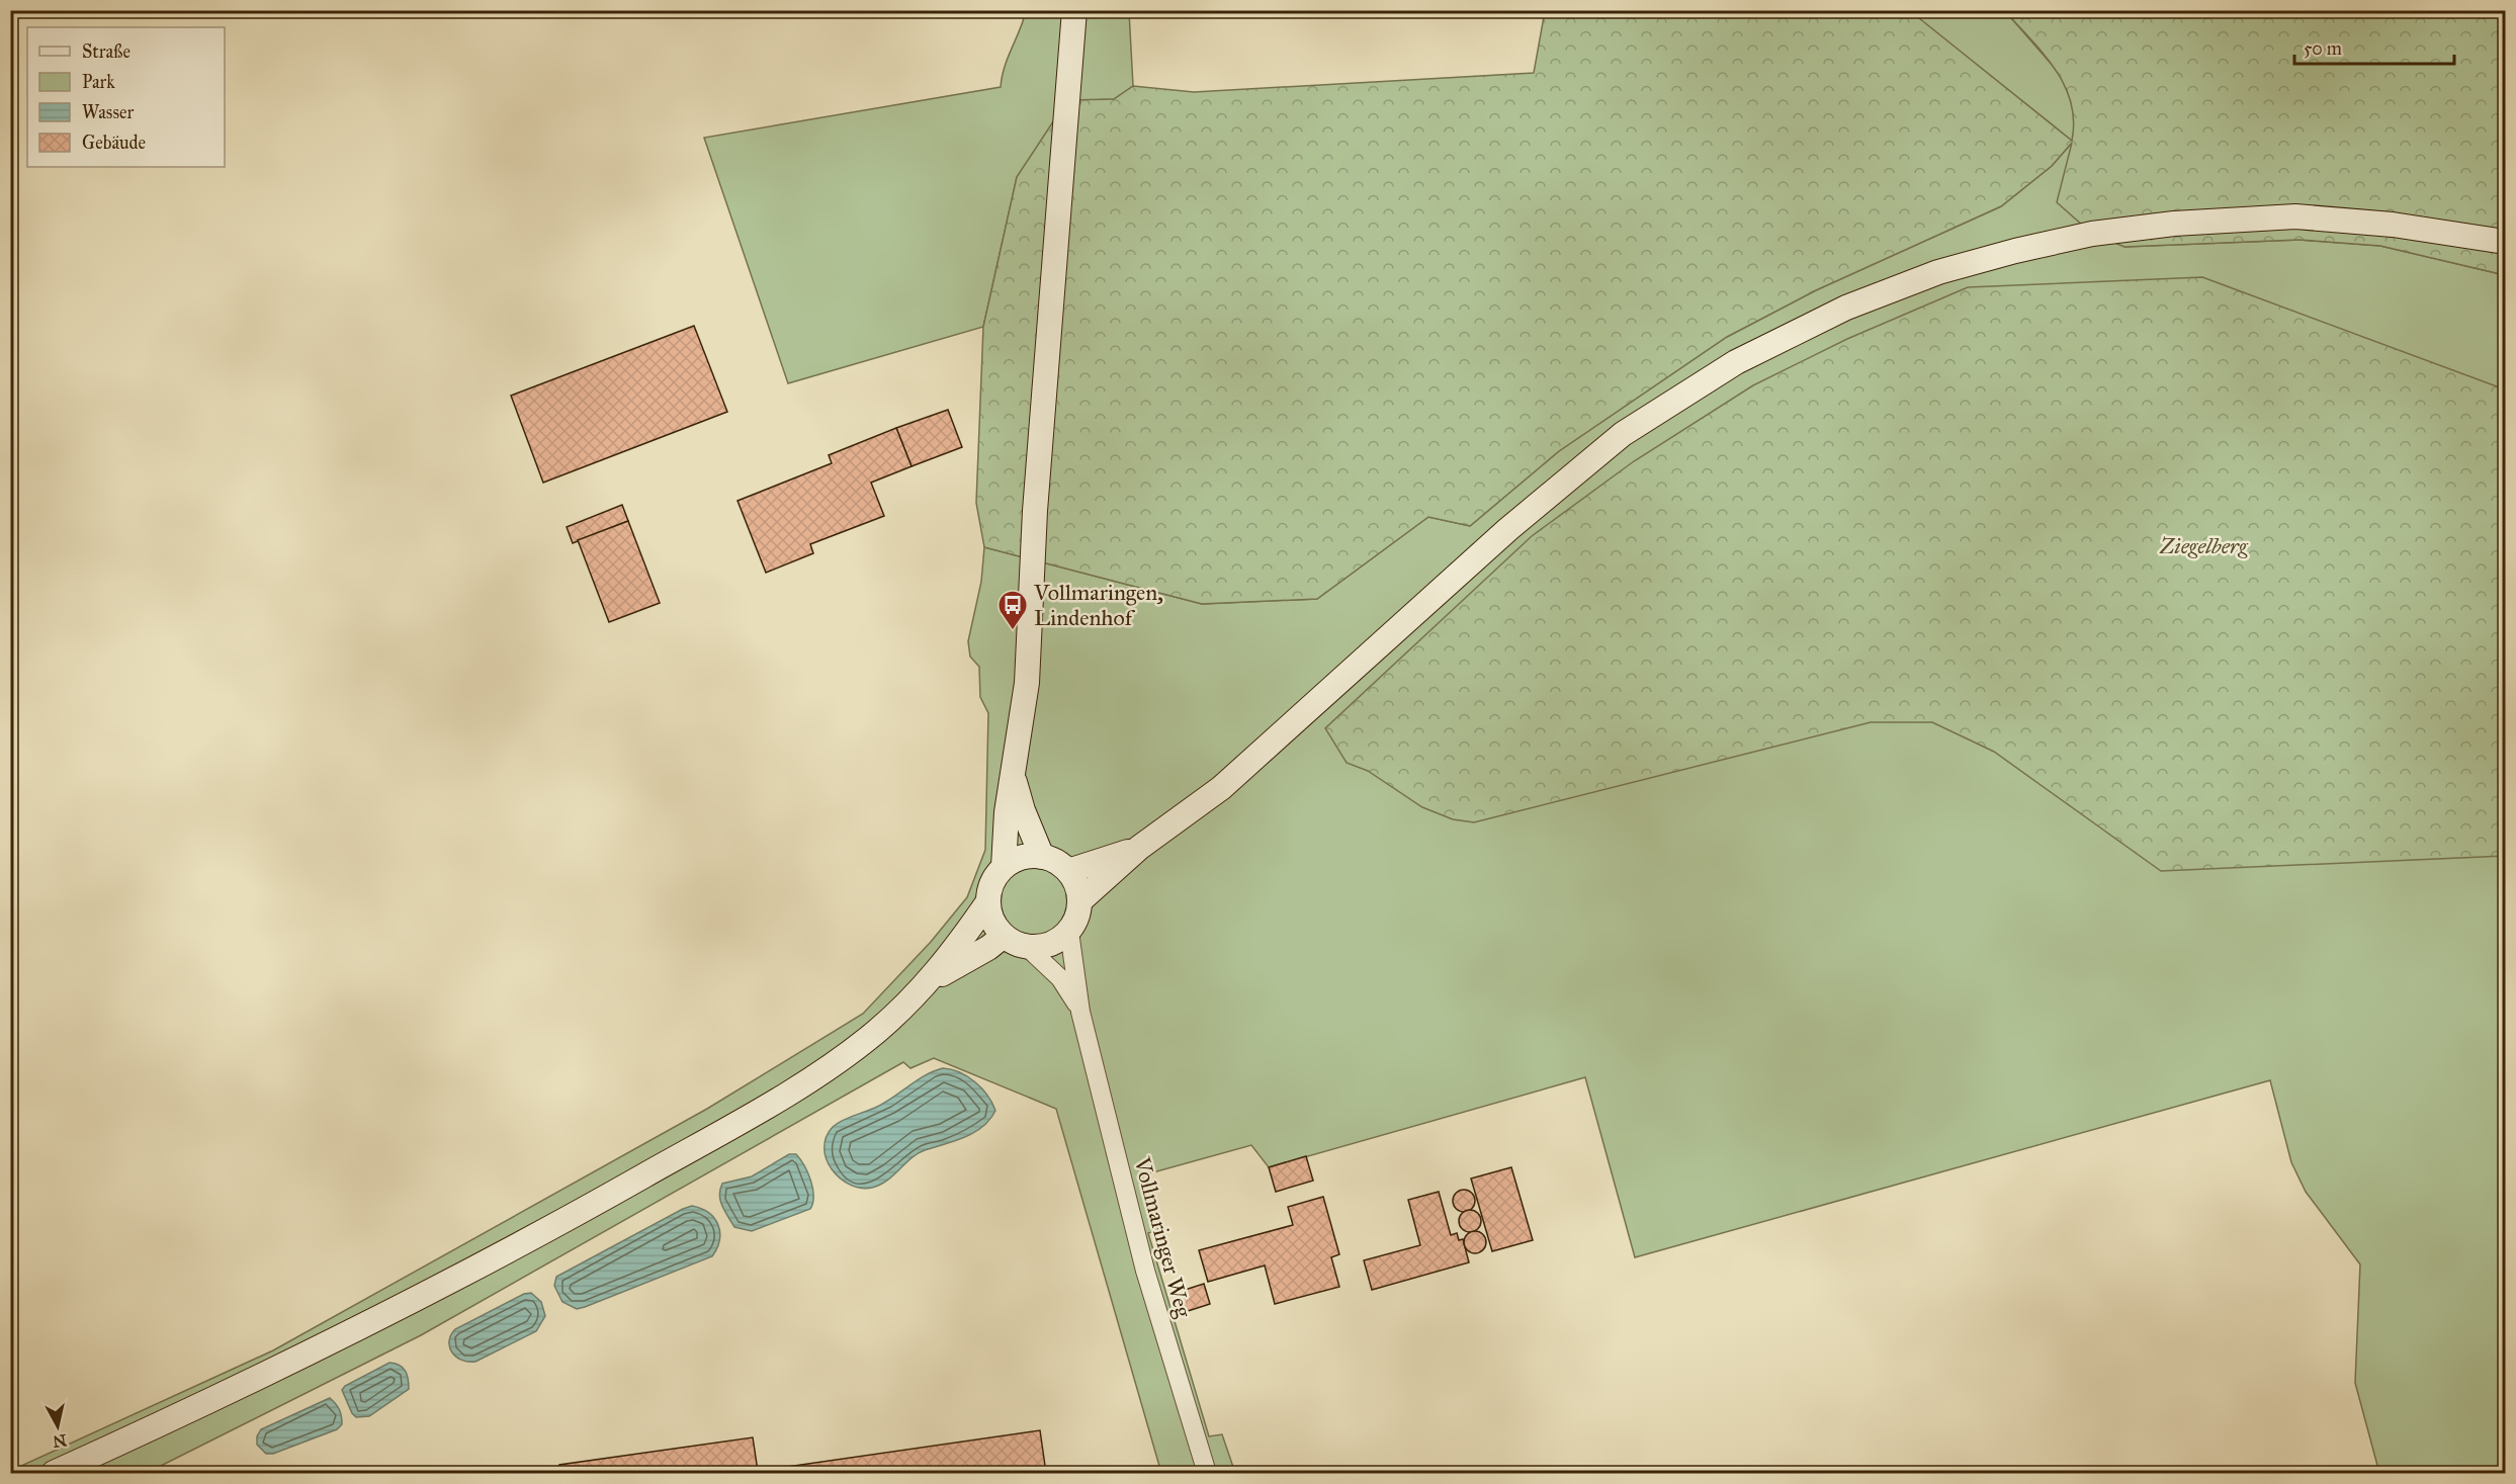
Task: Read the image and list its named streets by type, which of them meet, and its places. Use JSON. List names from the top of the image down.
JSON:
{
  "streets": {
    "street": ["Vollmaringer Weg"]
  },
  "parks": ["Ziegelberg"],
  "places": {
    "bus stop": ["Vollmaringen, Lindenhof"]
  },
  "legend": [
    "Straße",
    "Park",
    "Wasser",
    "Gebäude"
  ],
  "scale_bar": "50 m",
  "north": "bottom"
}
